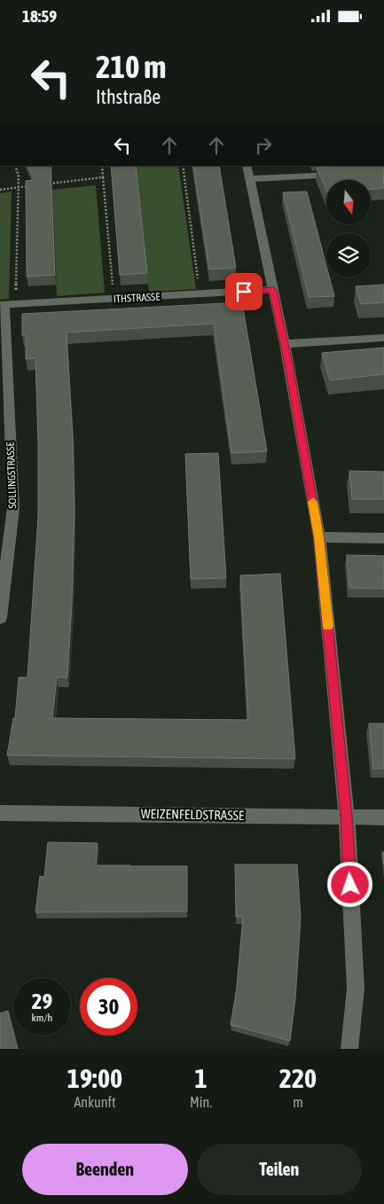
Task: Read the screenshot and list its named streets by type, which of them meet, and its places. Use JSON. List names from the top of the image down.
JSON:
{
  "streets": {
    "street": ["ITHSTRASSE", "SOLLINGSTRASSE", "WEIZENFELDSTRASSE"]
  },
  "crossings": [
    ["ITHSTRASSE", "SOLLINGSTRASSE"]
  ],
  "north": "bottom",
  "page": {
    "status": "18:59",
    "turn": ["210 m", "Ithstraße"],
    "speed": "29 km/h",
    "limit": "30",
    "eta": [
      "19:00",
      "Ankunft",
      "1",
      "Min.",
      "220",
      "m"
    ],
    "buttons": ["Beenden", "Teilen"]
  }
}
